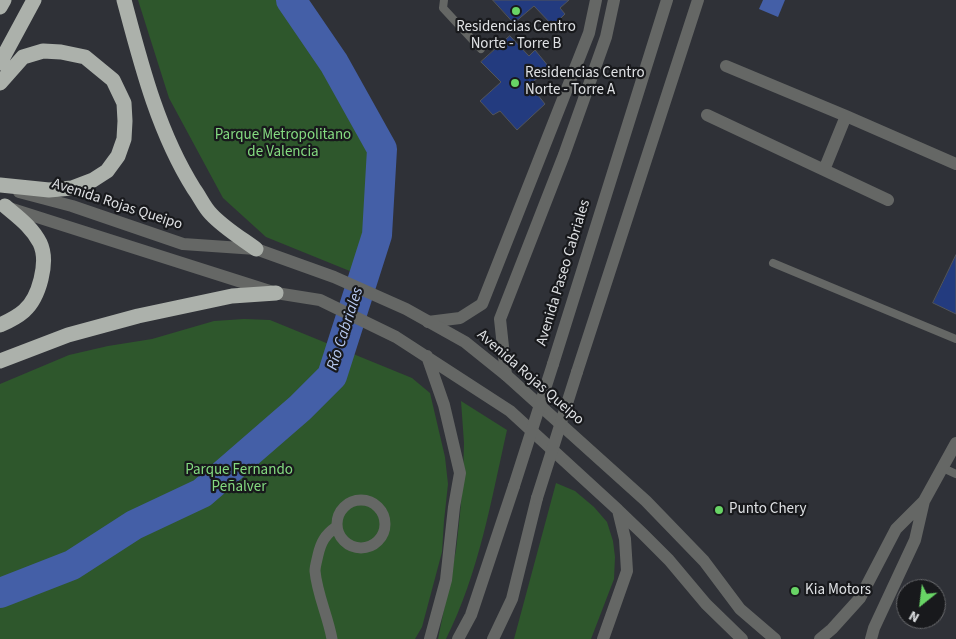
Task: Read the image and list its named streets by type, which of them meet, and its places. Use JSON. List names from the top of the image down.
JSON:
{
  "streets": {
    "street": ["Avenida Rojas Queipo", "Avenida Paseo Cabriales"]
  },
  "water": ["Río Cabriales"],
  "parks": ["Parque Metropolitano de Valencia", "Parque Fernando Peñalver"],
  "places": [
    "Residencias Centro Norte - Torre B",
    "Residencias Centro Norte - Torre A",
    "Punto Chery",
    "Kia Motors"
  ],
  "north": "bottom left"
}
